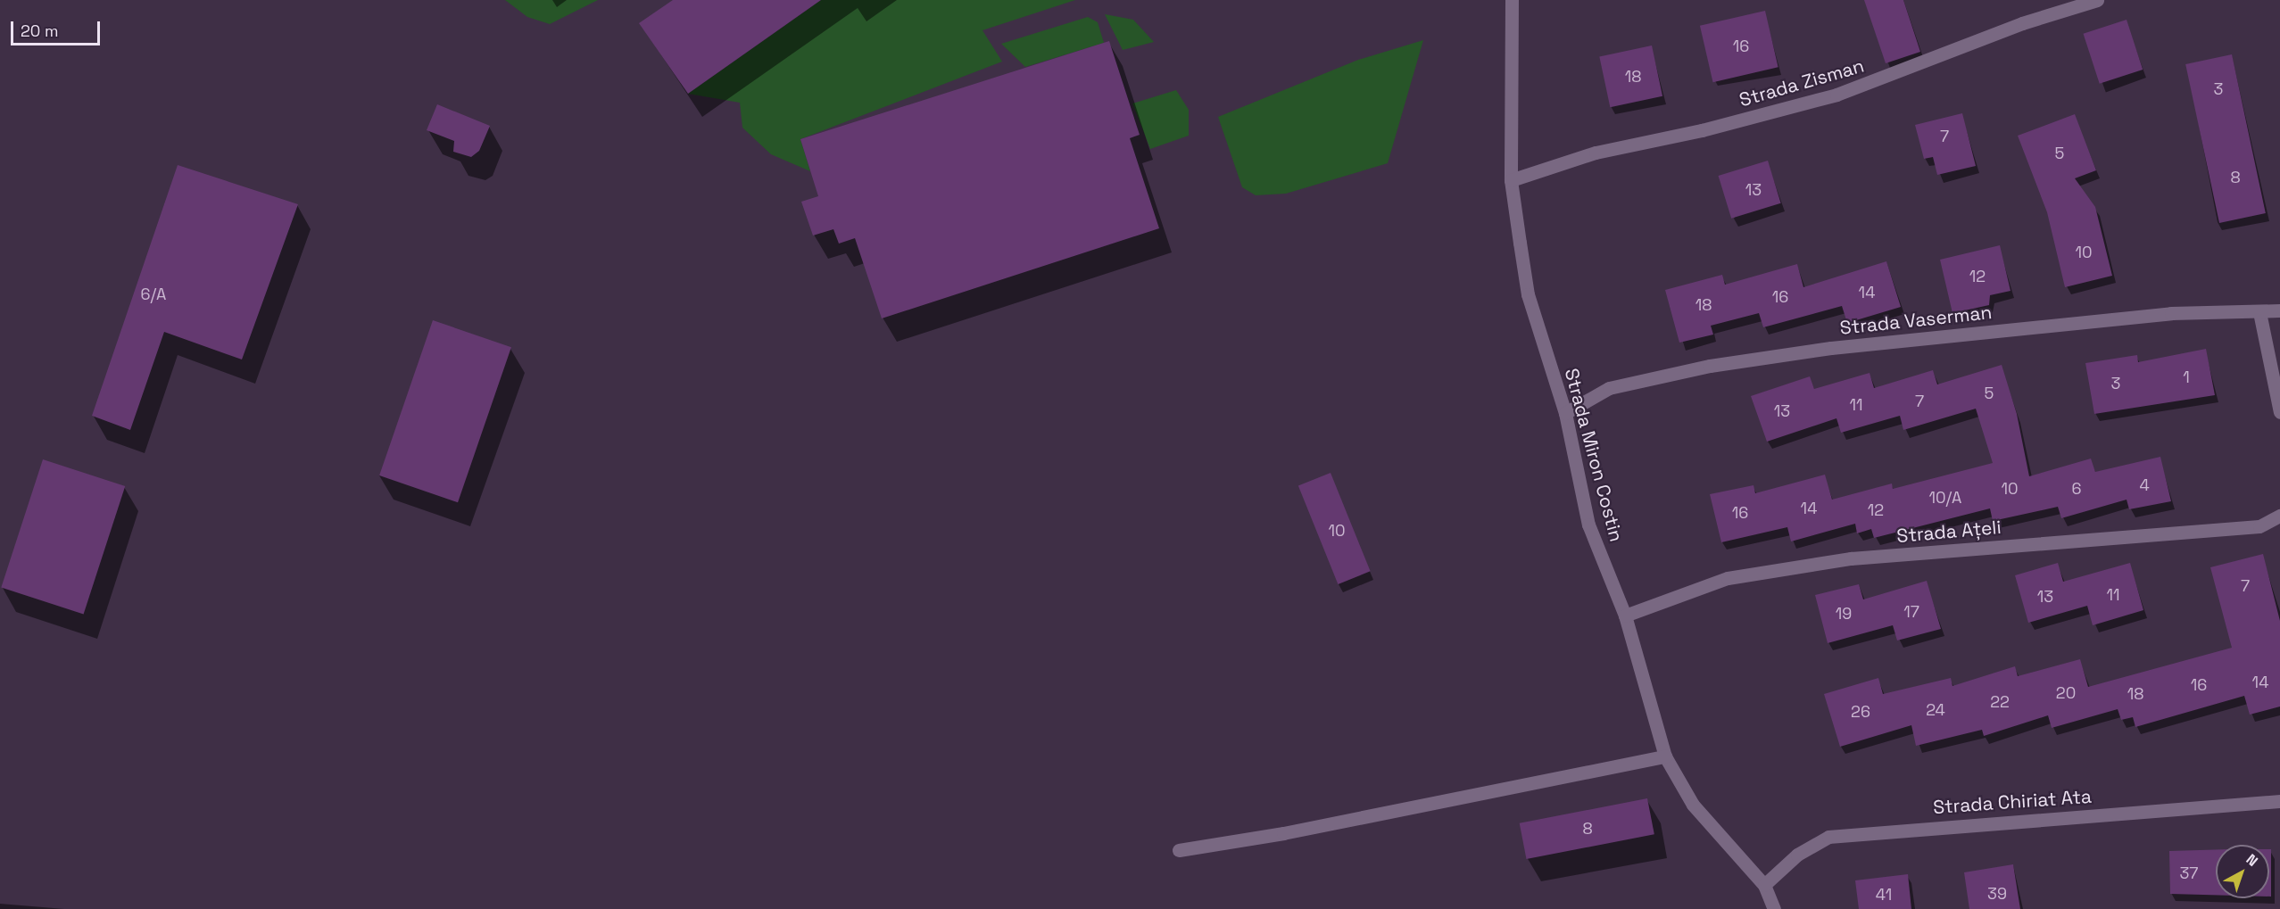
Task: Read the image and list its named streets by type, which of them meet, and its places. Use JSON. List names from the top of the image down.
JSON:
{
  "streets": {
    "street": [
      "Strada Zisman",
      "Strada Vaserman",
      "Strada Miron Costin",
      "Strada Ațeli",
      "Strada Chiriat Ata"
    ]
  },
  "crossings": [
    ["Strada Zisman", "Strada Miron Costin"],
    ["Strada Vaserman", "Strada Miron Costin"],
    ["Strada Miron Costin", "Strada Ațeli"],
    ["Strada Miron Costin", "Strada Chiriat Ata"]
  ],
  "house_numbers": [
    "16",
    "18",
    "3",
    "7",
    "5",
    "8",
    "13",
    "10",
    "12",
    "14",
    "6/A",
    "16",
    "18",
    "1",
    "3",
    "5",
    "7",
    "11",
    "13",
    "4",
    "10",
    "6",
    "10/A",
    "14",
    "12",
    "16",
    "10",
    "7",
    "11",
    "13",
    "17",
    "19",
    "14",
    "16",
    "20",
    "18",
    "22",
    "24",
    "26",
    "8",
    "37",
    "39",
    "41"
  ],
  "scale_bar": "20 m",
  "north": "top right"
}
